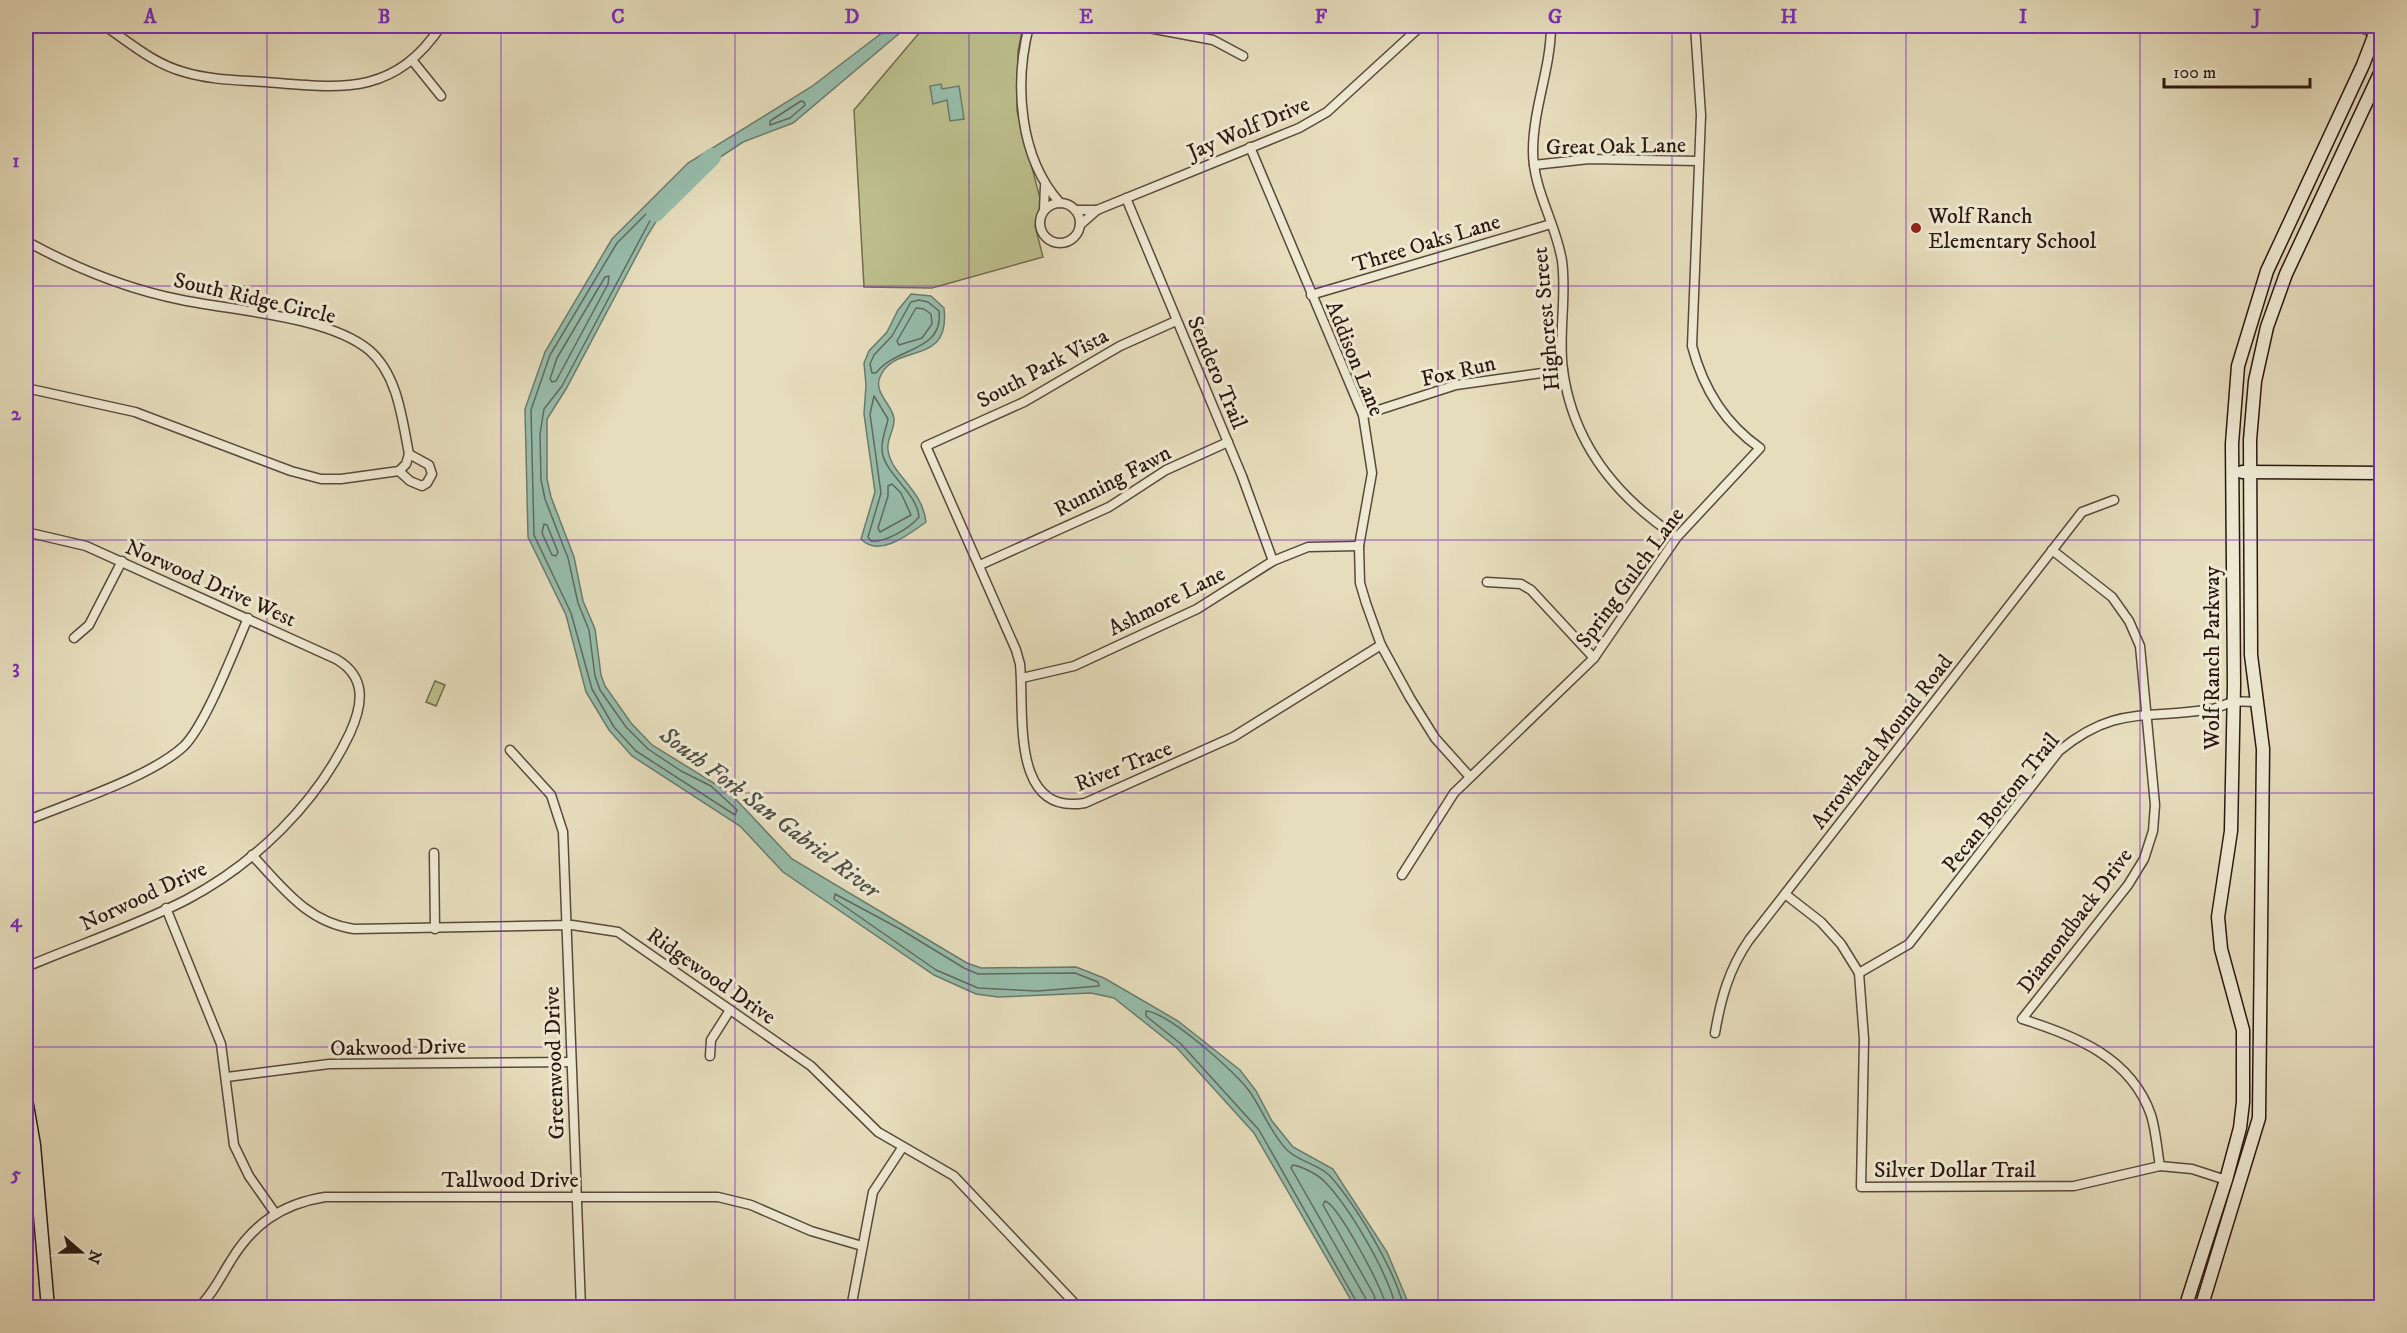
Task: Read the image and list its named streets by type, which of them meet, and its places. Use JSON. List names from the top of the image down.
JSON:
{
  "streets": {
    "street": [
      "Jay Wolf Drive",
      "Great Oak Lane",
      "Three Oaks Lane",
      "South Ridge Circle",
      "Highcrest Street",
      "Addison Lane",
      "South Park Vista",
      "Fox Run",
      "Sendero Trail",
      "Running Fawn",
      "Spring Gulch Lane",
      "Norwood Drive West",
      "Ashmore Lane",
      "Wolf Ranch Parkway",
      "Arrowhead Mound Road",
      "River Trace",
      "Pecan Bottom Trail",
      "Norwood Drive",
      "Diamondback Drive",
      "Ridgewood Drive",
      "Oakwood Drive",
      "Greenwood Drive",
      "Silver Dollar Trail",
      "Tallwood Drive"
    ]
  },
  "crossings": [
    ["Jay Wolf Drive", "Addison Lane"],
    ["Jay Wolf Drive", "Sendero Trail"],
    ["Great Oak Lane", "Highcrest Street"],
    ["Great Oak Lane", "Spring Gulch Lane"],
    ["Three Oaks Lane", "Highcrest Street"],
    ["Three Oaks Lane", "Addison Lane"],
    ["Highcrest Street", "Fox Run"],
    ["Highcrest Street", "Spring Gulch Lane"],
    ["Addison Lane", "Fox Run"],
    ["Addison Lane", "Spring Gulch Lane"],
    ["Addison Lane", "Ashmore Lane"],
    ["Addison Lane", "River Trace"],
    ["South Park Vista", "Sendero Trail"],
    ["South Park Vista", "River Trace"],
    ["Sendero Trail", "Running Fawn"],
    ["Sendero Trail", "Ashmore Lane"],
    ["Running Fawn", "River Trace"],
    ["Norwood Drive West", "Norwood Drive"],
    ["Ashmore Lane", "River Trace"],
    ["Wolf Ranch Parkway", "Pecan Bottom Trail"],
    ["Wolf Ranch Parkway", "Silver Dollar Trail"],
    ["Arrowhead Mound Road", "Diamondback Drive"],
    ["Arrowhead Mound Road", "Silver Dollar Trail"],
    ["Pecan Bottom Trail", "Diamondback Drive"],
    ["Pecan Bottom Trail", "Silver Dollar Trail"],
    ["Norwood Drive", "Ridgewood Drive"],
    ["Diamondback Drive", "Silver Dollar Trail"],
    ["Ridgewood Drive", "Greenwood Drive"],
    ["Oakwood Drive", "Greenwood Drive"],
    ["Greenwood Drive", "Tallwood Drive"]
  ],
  "water": ["South Fork San Gabriel River"],
  "places": ["Wolf Ranch Elementary School"],
  "scale_bar": "100 m",
  "north": "right",
  "grid": {
    "columns": [
      "A",
      "B",
      "C",
      "D",
      "E",
      "F",
      "G",
      "H",
      "I",
      "J"
    ],
    "rows": [
      "1",
      "2",
      "3",
      "4",
      "5"
    ]
  }
}
